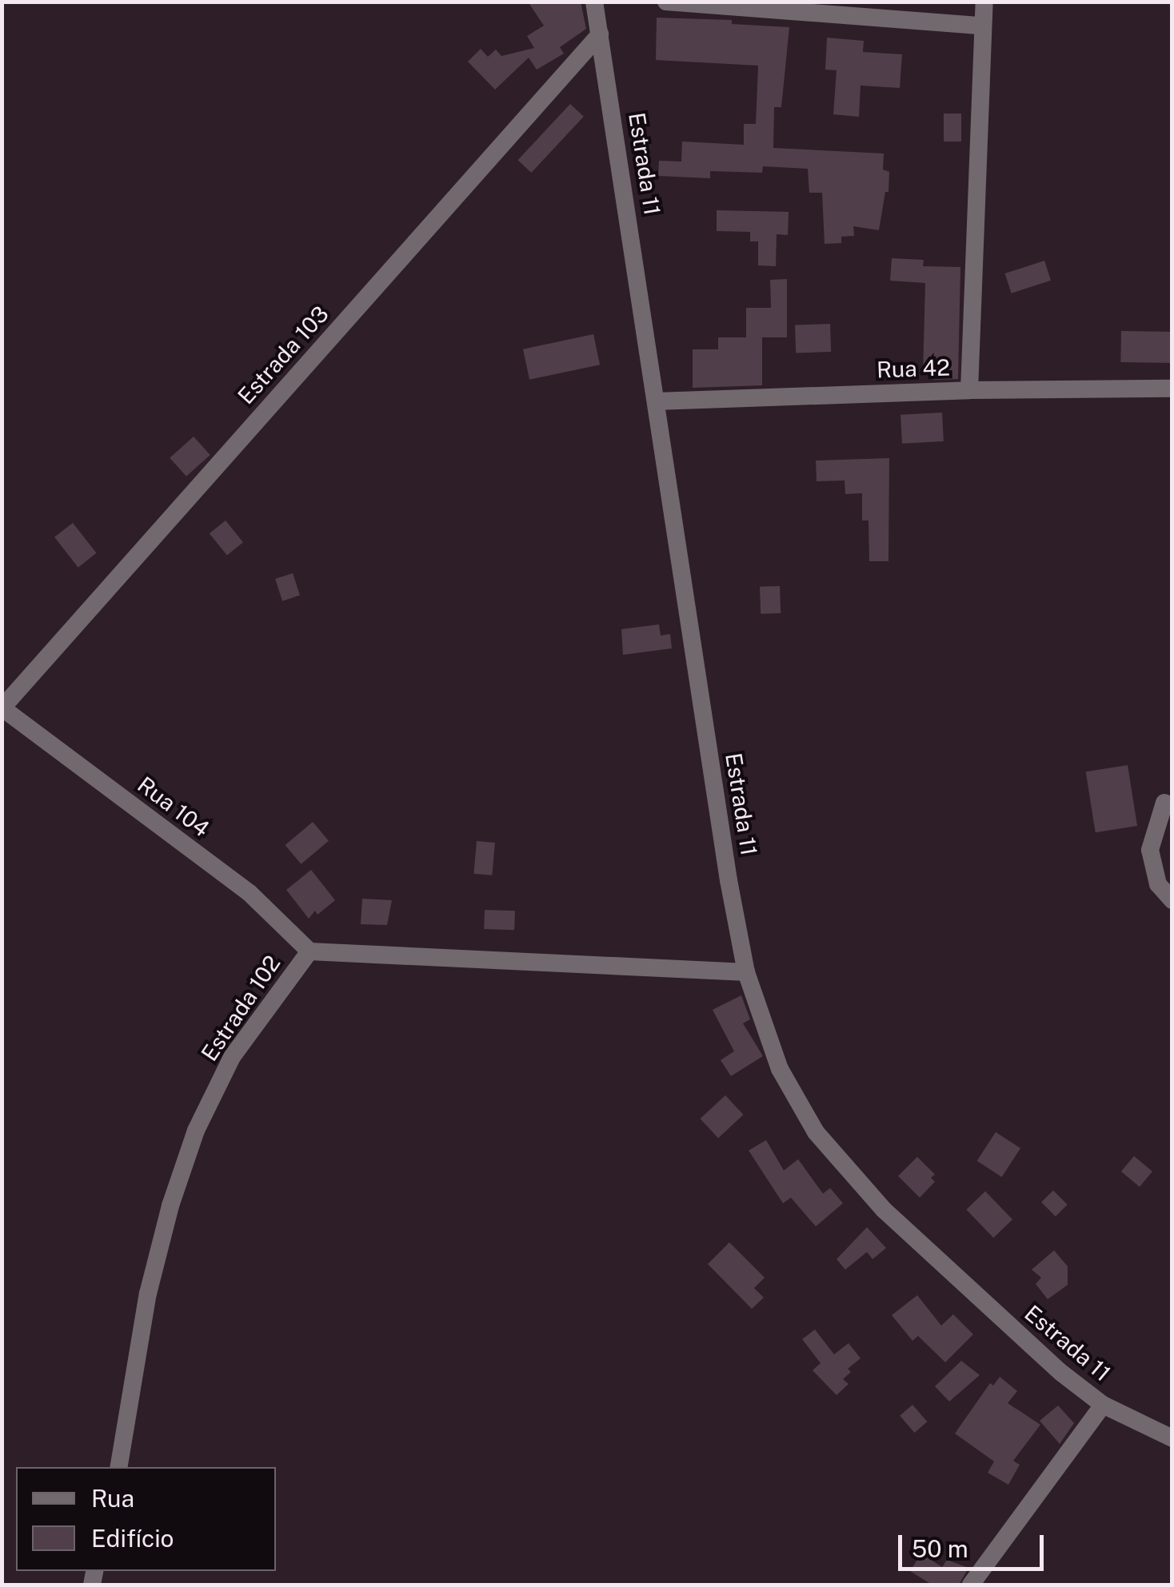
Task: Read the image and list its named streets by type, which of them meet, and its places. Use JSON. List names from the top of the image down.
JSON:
{
  "streets": {
    "street": [
      "Estrada 11",
      "Estrada 103",
      "Rua 42",
      "Rua 104",
      "Estrada 102"
    ]
  },
  "crossings": [
    ["Estrada 11", "Estrada 103"],
    ["Estrada 11", "Rua 42"],
    ["Estrada 11", "Estrada 102"],
    ["Estrada 103", "Rua 104"],
    ["Rua 104", "Estrada 102"]
  ],
  "legend": ["Rua", "Edifício"],
  "scale_bar": "50 m"
}
